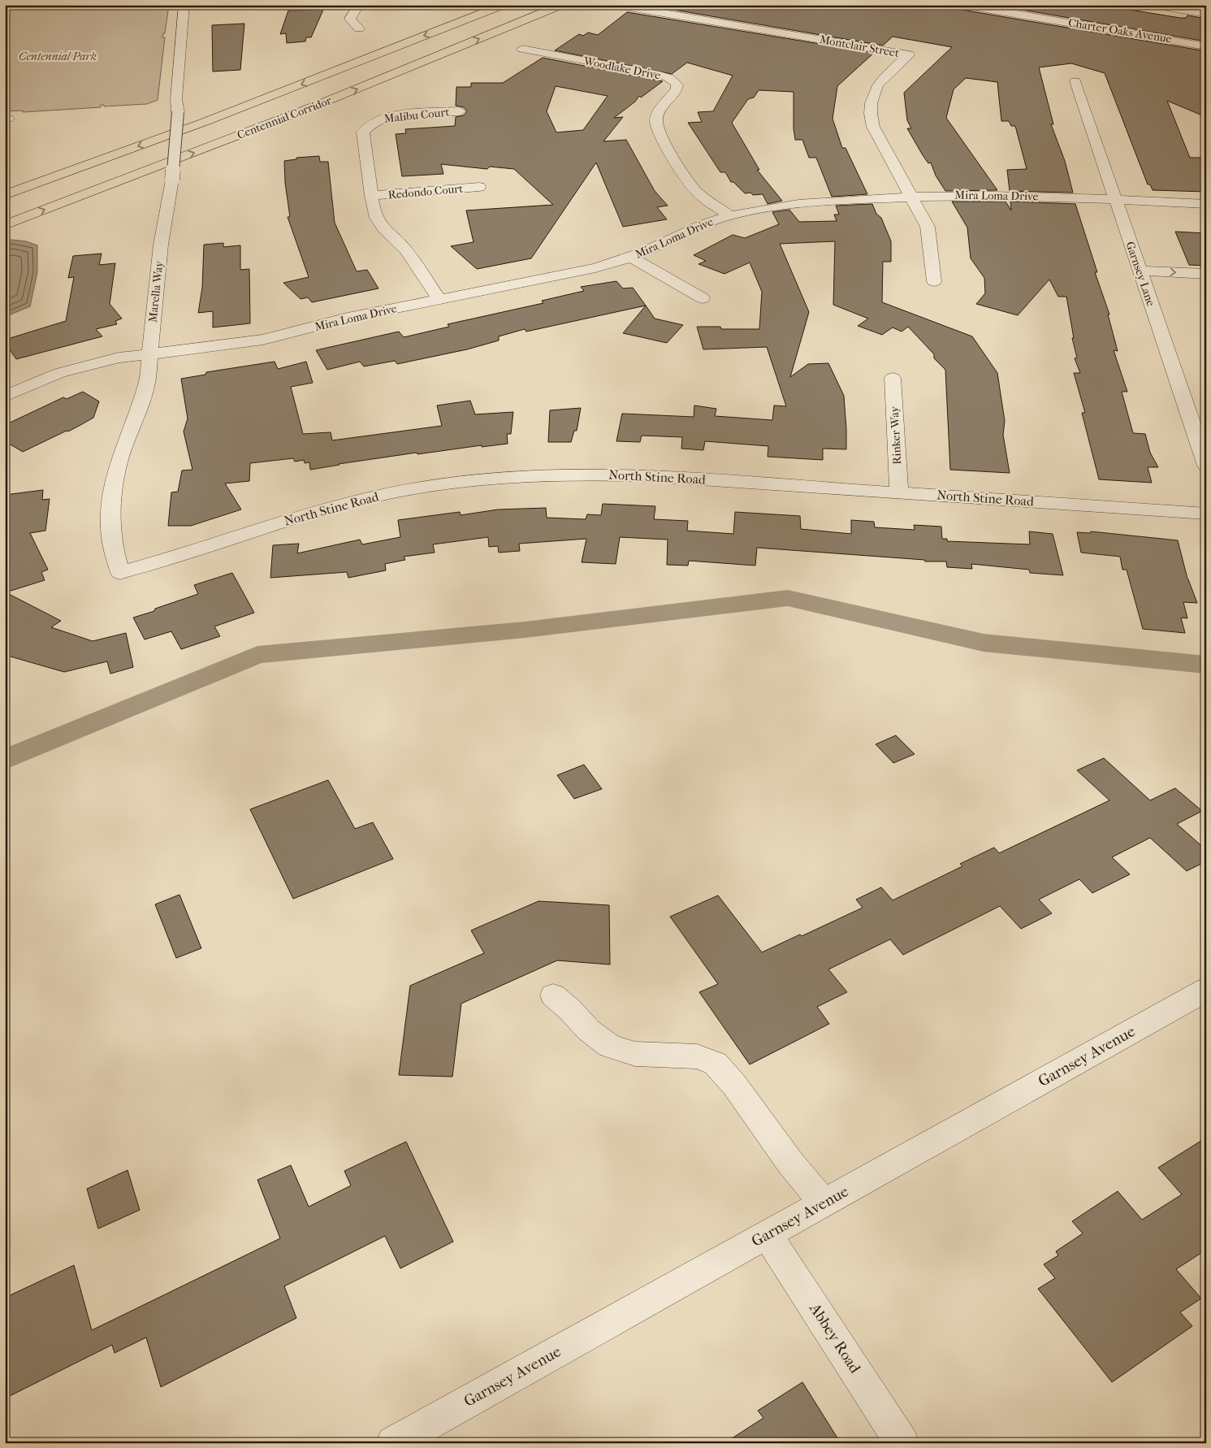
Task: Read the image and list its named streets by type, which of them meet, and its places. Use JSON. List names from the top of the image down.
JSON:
{
  "streets": {
    "highway": ["Centennial Corridor"],
    "street": [
      "Charter Oaks Avenue",
      "Montclair Street",
      "Woodlake Drive",
      "Malibu Court",
      "Redondo Court",
      "Mira Loma Drive",
      "Garnsey Lane",
      "Marella Way",
      "Rinker Way",
      "North Stine Road",
      "Garnsey Avenue",
      "Abbey Road"
    ]
  },
  "crossings": [
    ["Montclair Street", "Mira Loma Drive"],
    ["Woodlake Drive", "Mira Loma Drive"],
    ["Malibu Court", "Redondo Court"],
    ["Mira Loma Drive", "Garnsey Lane"],
    ["Mira Loma Drive", "Marella Way"],
    ["Marella Way", "North Stine Road"],
    ["Rinker Way", "North Stine Road"],
    ["Garnsey Avenue", "Abbey Road"]
  ],
  "parks": ["Centennial Park"]
}
